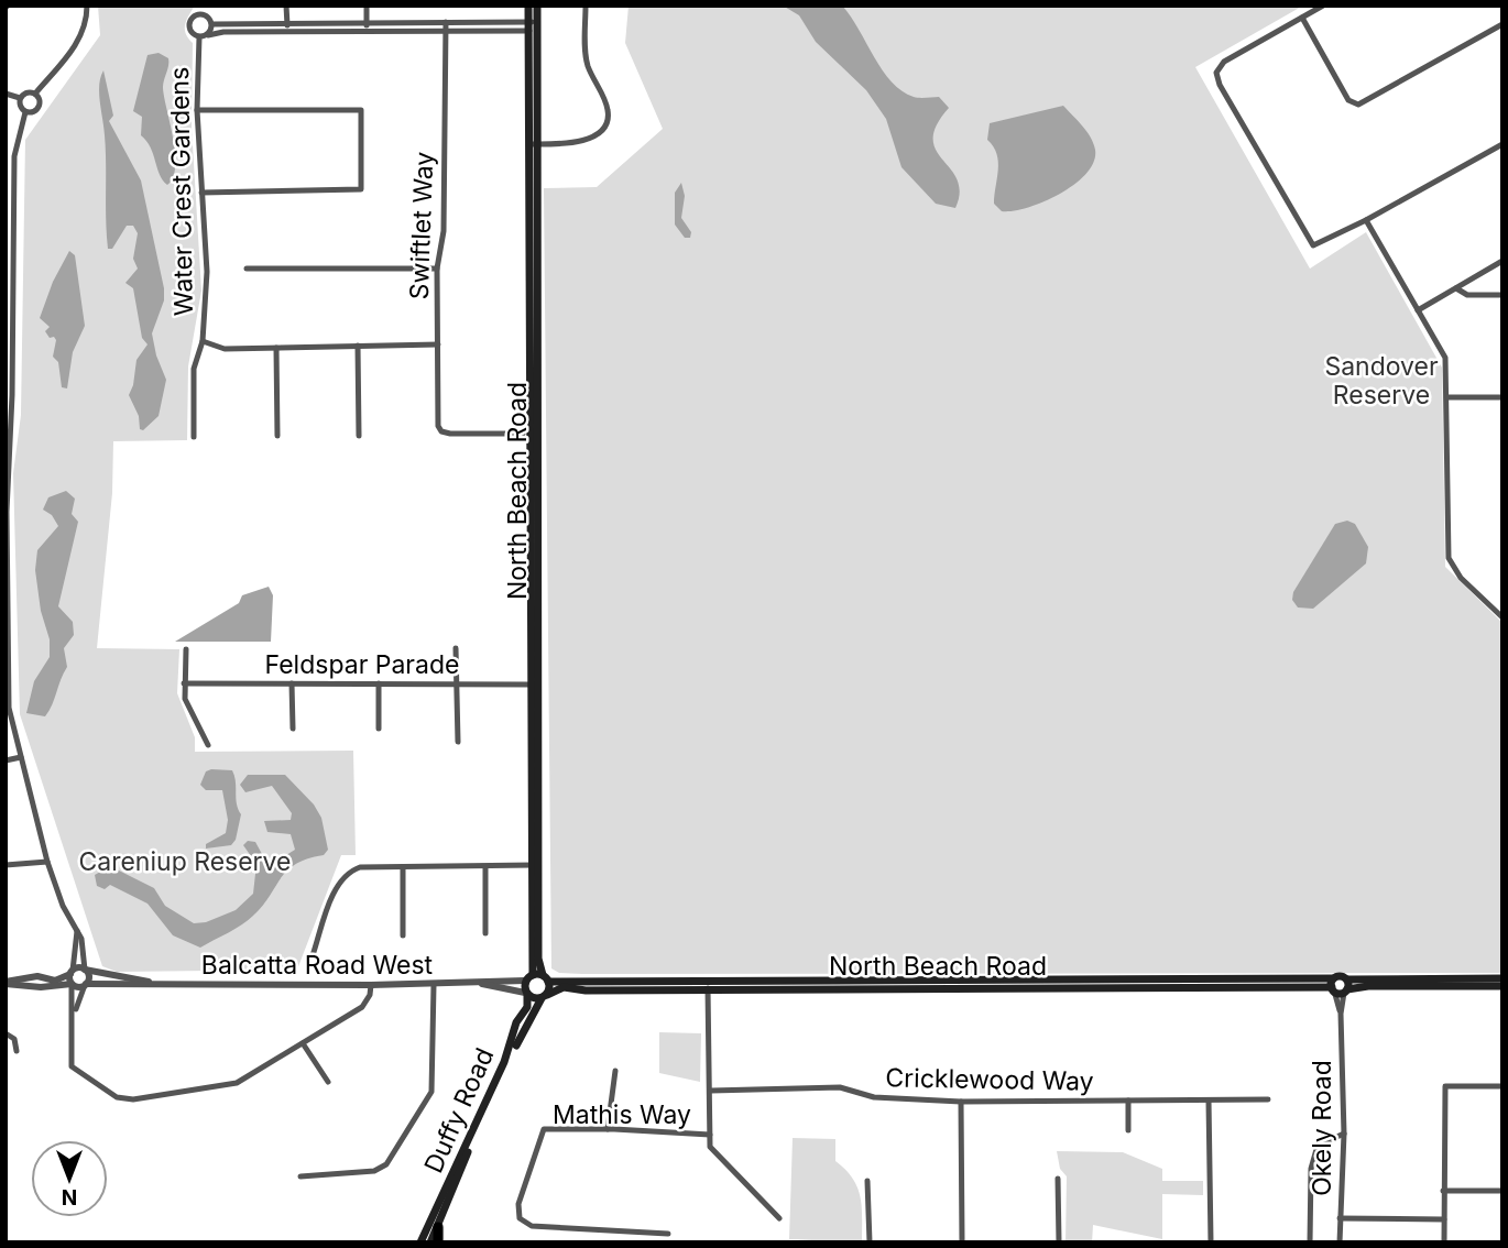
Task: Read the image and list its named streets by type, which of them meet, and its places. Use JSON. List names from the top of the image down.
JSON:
{
  "streets": {
    "main road": ["North Beach Road", "Duffy Road"],
    "street": [
      "Water Crest Gardens",
      "Swiftlet Way",
      "Feldspar Parade",
      "Balcatta Road West",
      "Cricklewood Way",
      "Mathis Way",
      "Okely Road"
    ]
  },
  "crossings": [
    ["North Beach Road", "Feldspar Parade"],
    ["North Beach Road", "Balcatta Road West"],
    ["North Beach Road", "Duffy Road"],
    ["North Beach Road", "Okely Road"],
    ["Balcatta Road West", "Duffy Road"]
  ],
  "parks": ["Sandover Reserve", "Careniup Reserve"],
  "north": "bottom"
}
